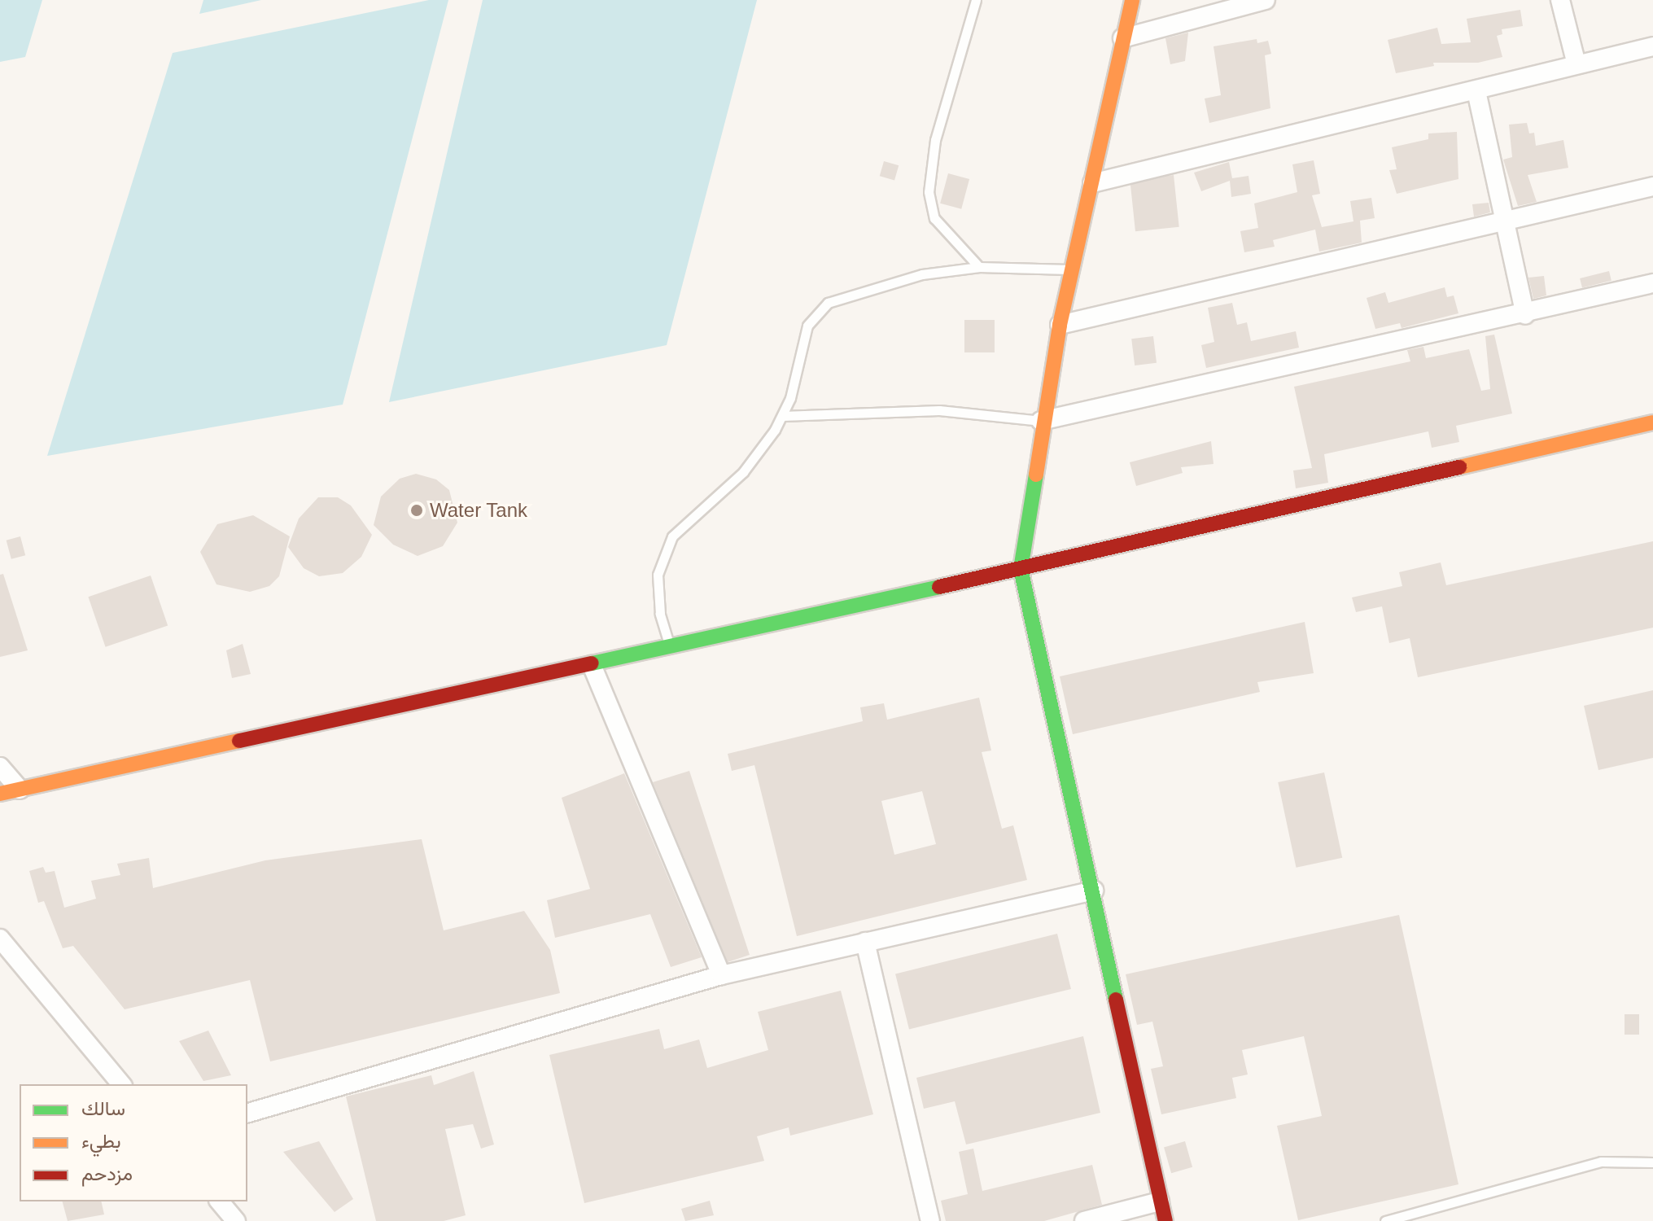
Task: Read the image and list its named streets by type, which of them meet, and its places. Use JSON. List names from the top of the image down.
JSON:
{
  "places": ["Water Tank"],
  "legend": ["سالك", "بطيء", "مزدحم"]
}
